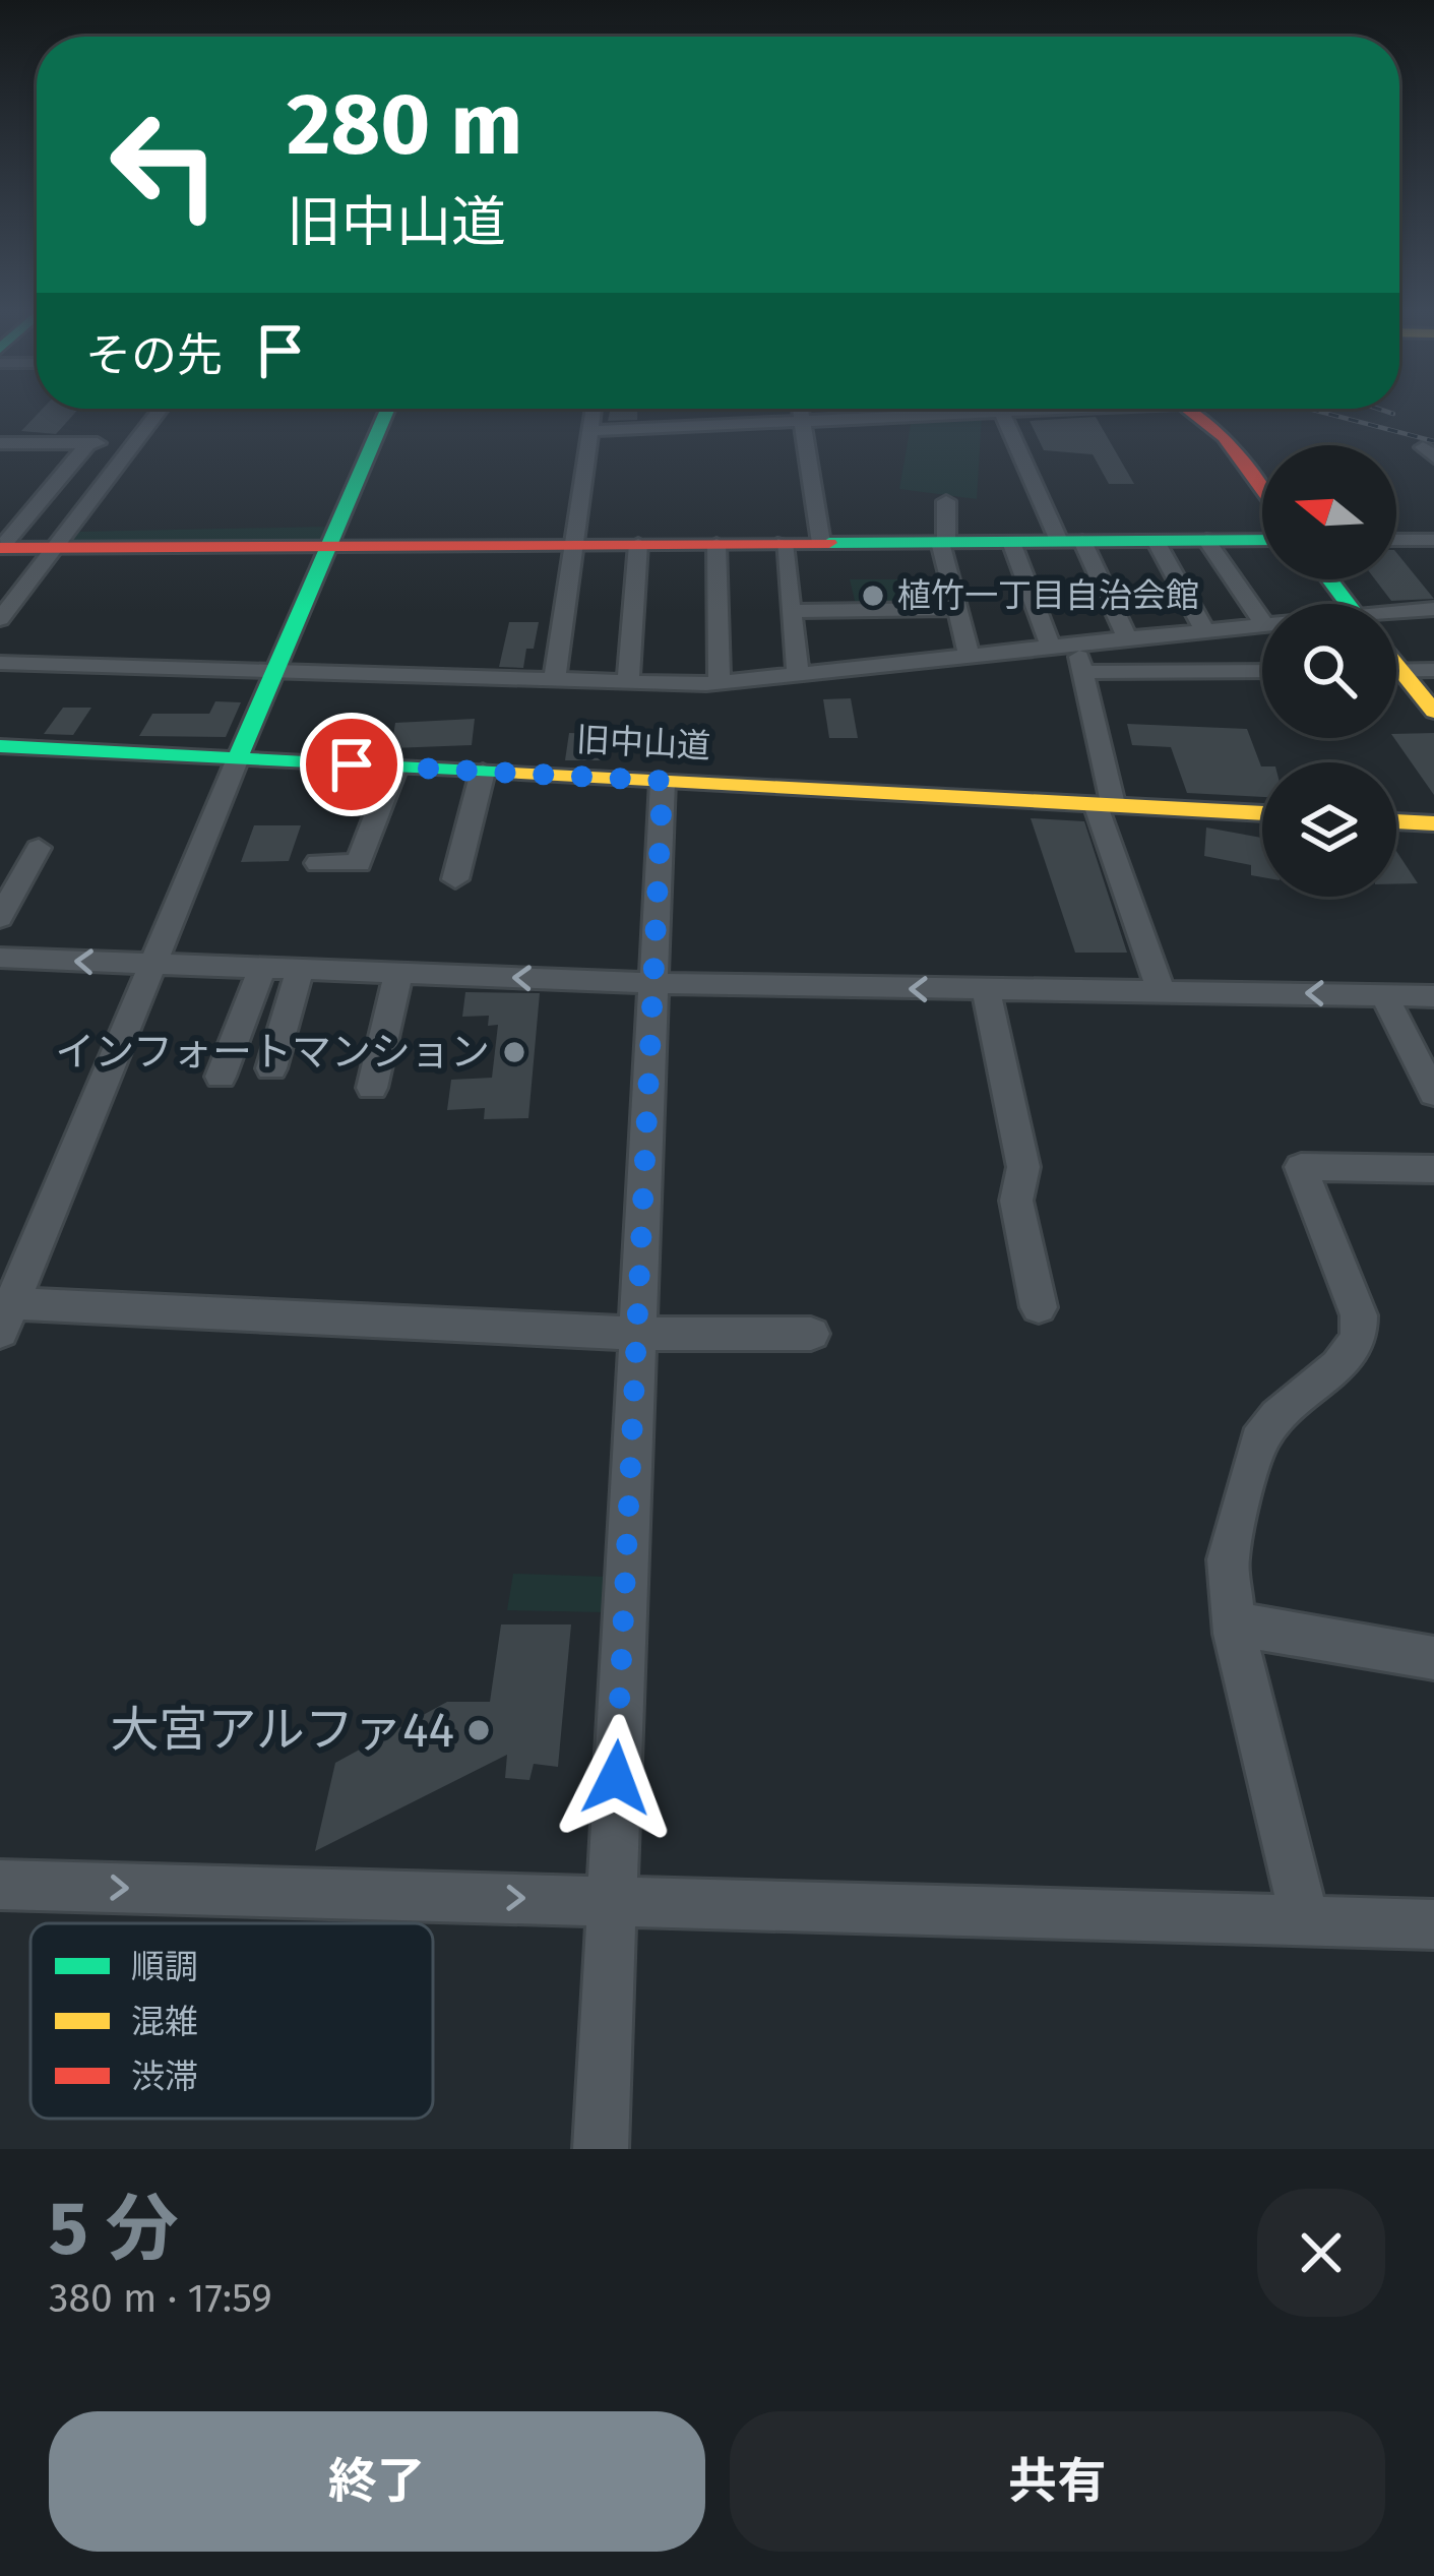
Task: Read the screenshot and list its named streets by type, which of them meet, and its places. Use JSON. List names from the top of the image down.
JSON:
{
  "streets": {
    "street": ["旧中山道"]
  },
  "places": ["植竹一丁目自治会館", "インフォートマンション", "大宮アルファ44"],
  "legend": ["順調", "混雑", "渋滞"],
  "north": "left",
  "page": {
    "turn": ["280 m", "旧中山道"],
    "then": "その先",
    "heading": ["5 分", "380 m · 17:59"],
    "buttons": ["終了", "共有"]
  }
}
